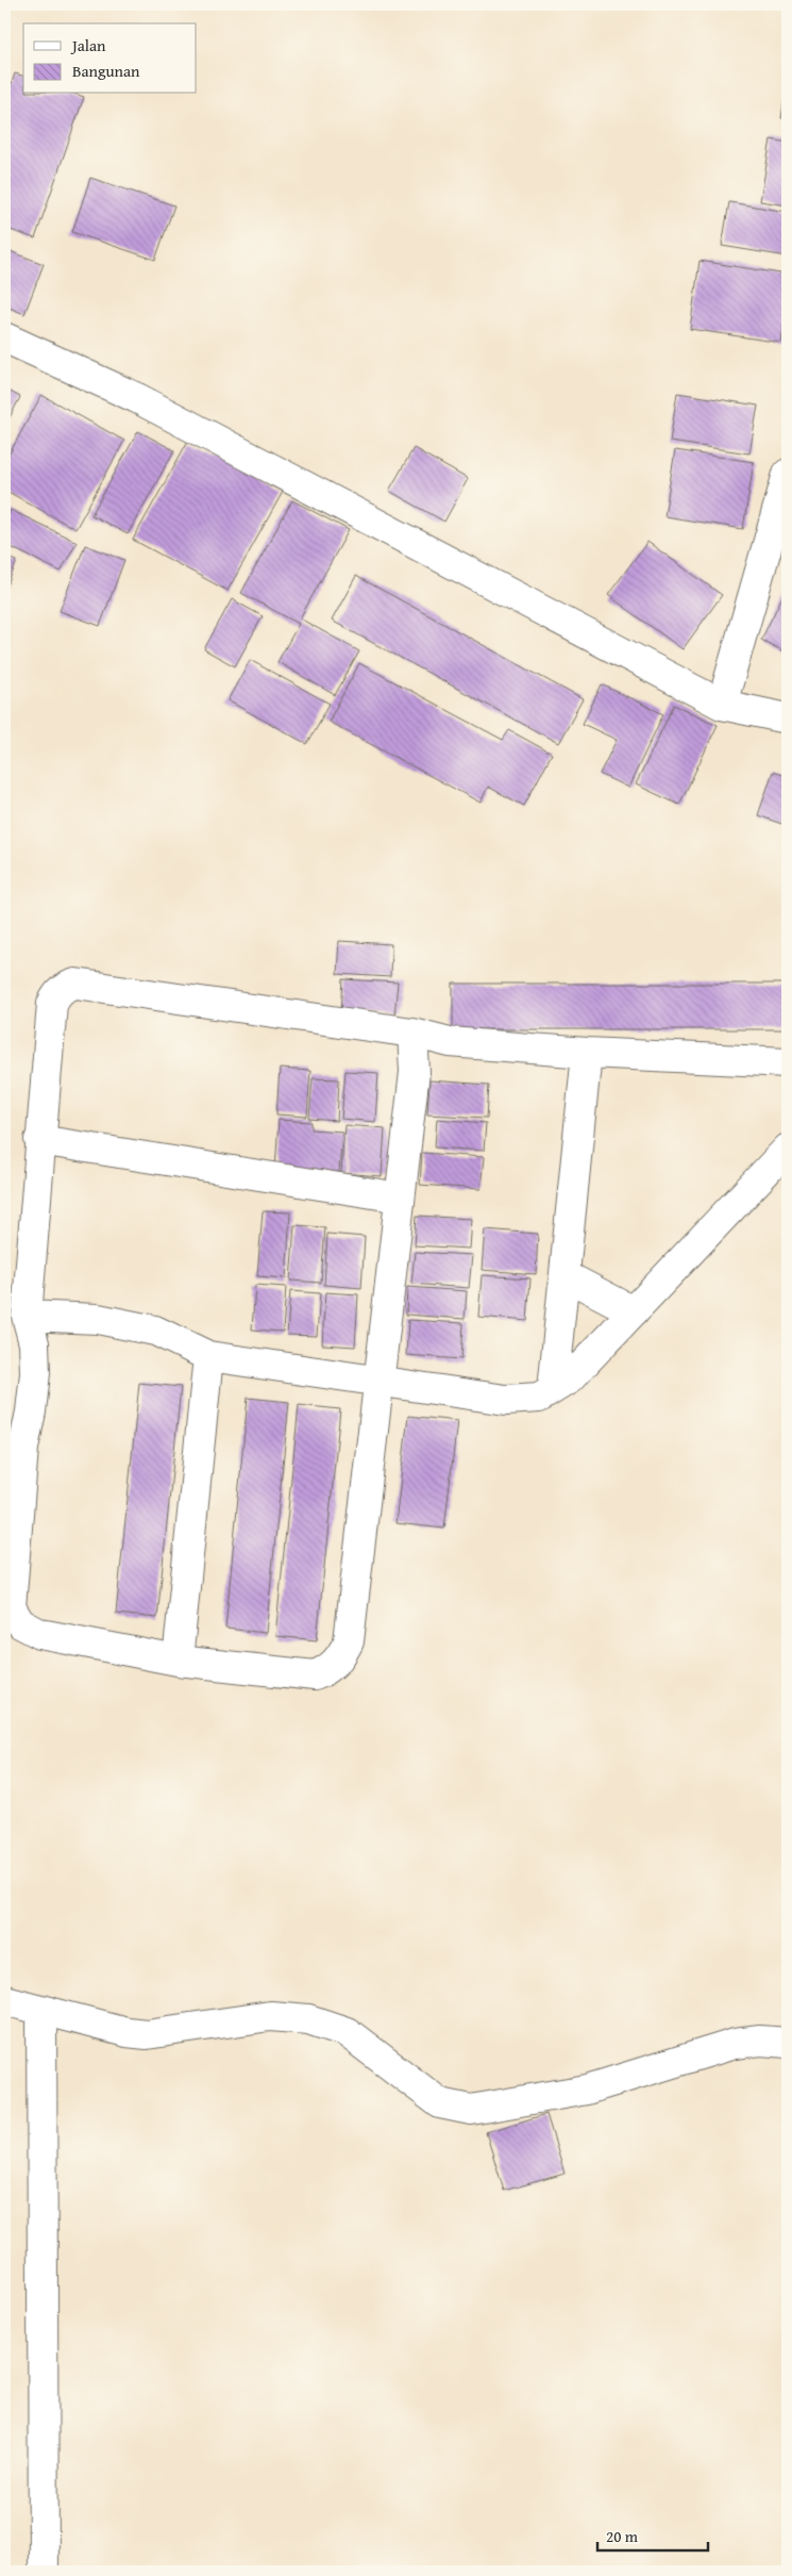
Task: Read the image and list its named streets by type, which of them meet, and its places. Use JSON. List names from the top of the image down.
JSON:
{
  "legend": ["Jalan", "Bangunan"],
  "scale_bar": "20 m"
}
